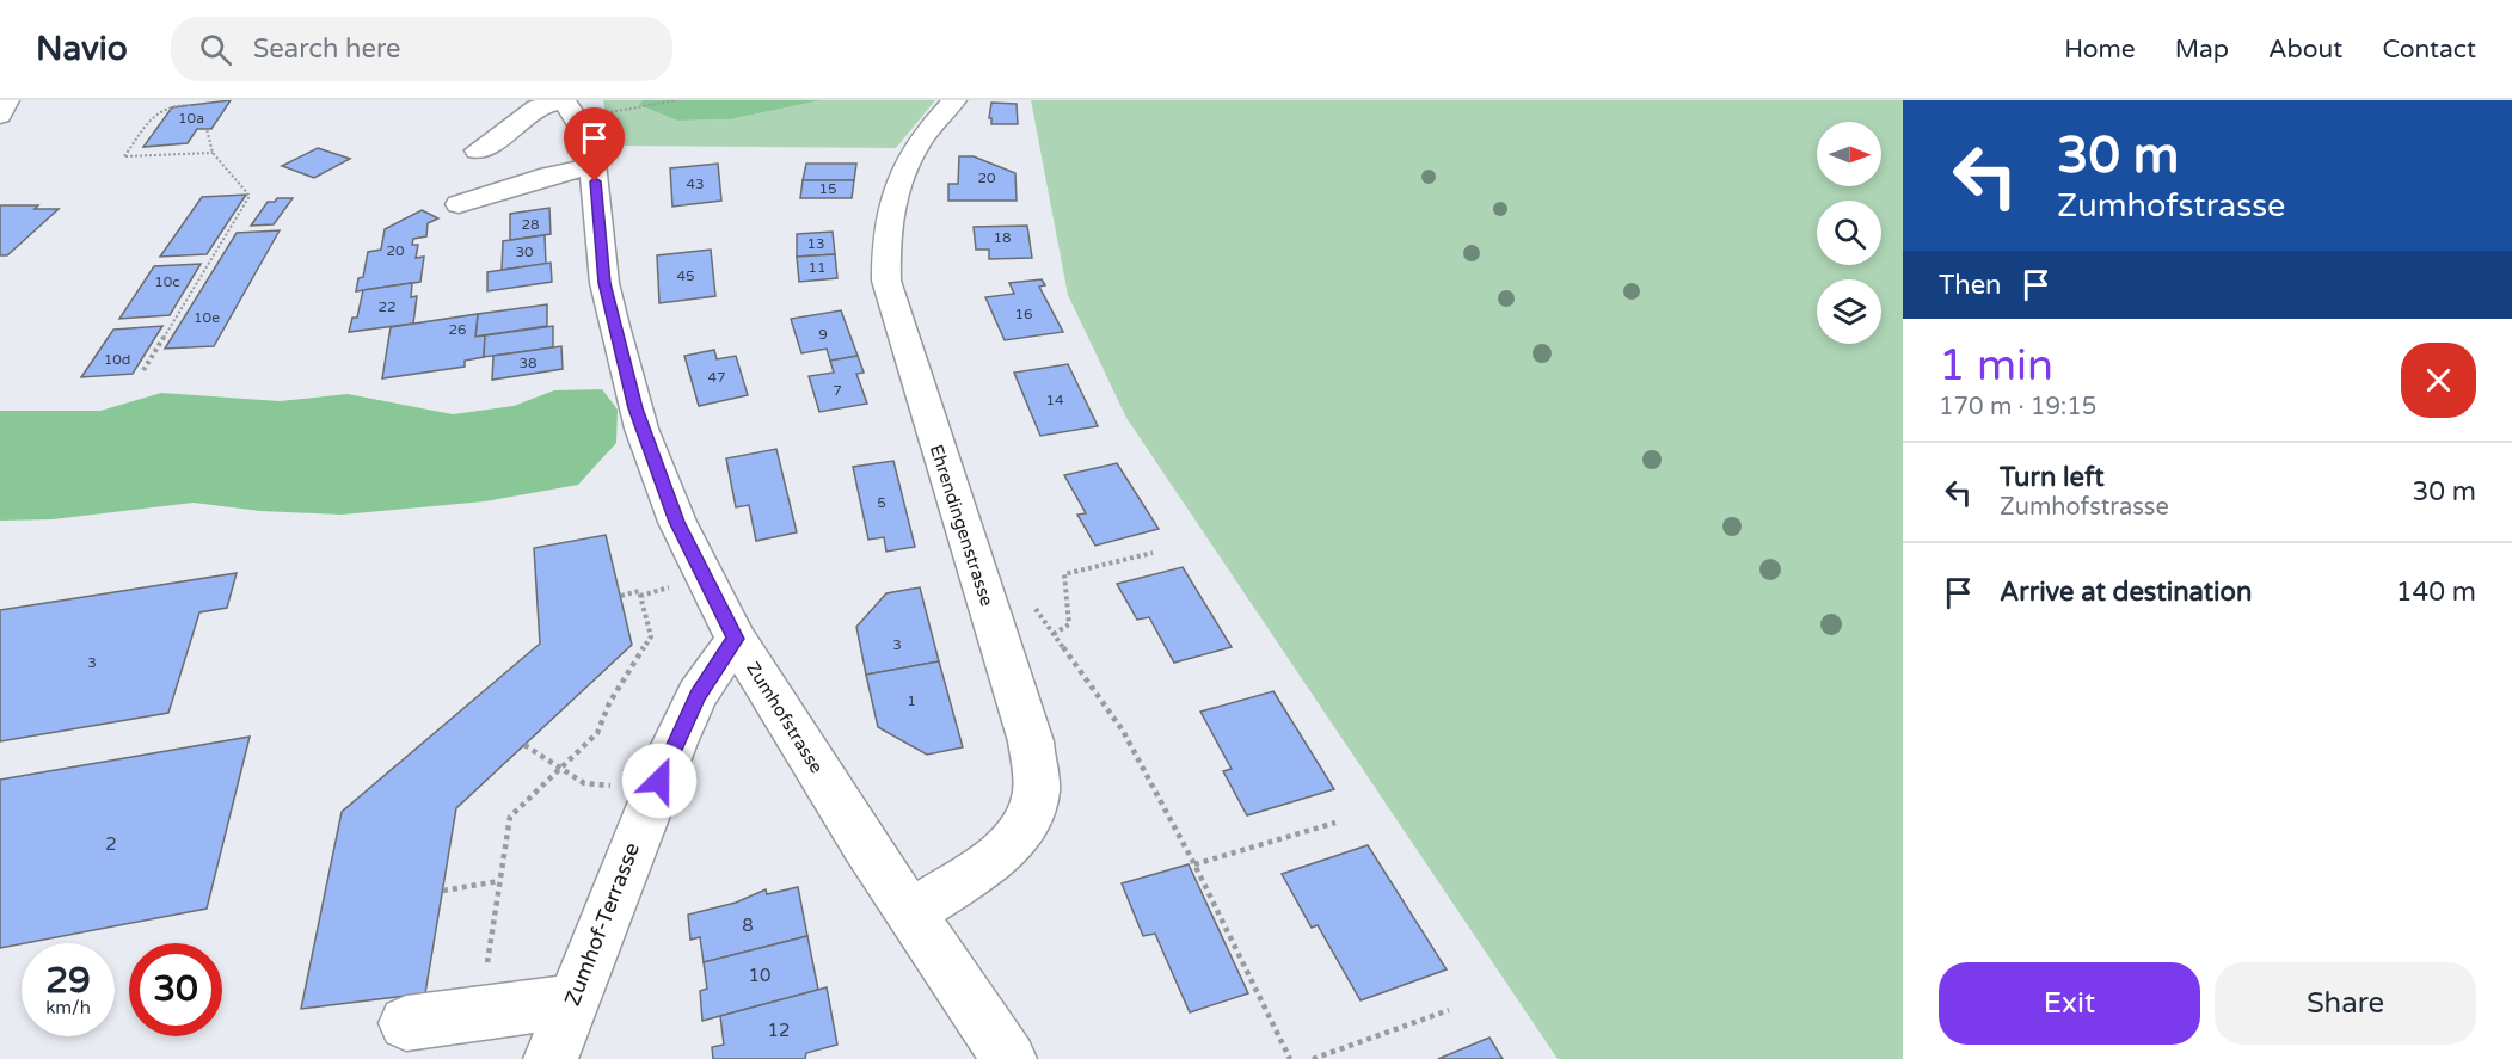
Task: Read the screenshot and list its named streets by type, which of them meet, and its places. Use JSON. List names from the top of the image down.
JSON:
{
  "streets": {
    "street": ["Ehrendingenstrasse", "Zumhofstrasse", "Zumhof-Terrasse"]
  },
  "crossings": [
    ["Ehrendingenstrasse", "Zumhofstrasse"],
    ["Zumhofstrasse", "Zumhof-Terrasse"]
  ],
  "house_numbers": [
    "10a",
    "20",
    "43",
    "15",
    "28",
    "18",
    "13",
    "20",
    "30",
    "11",
    "45",
    "10c",
    "22",
    "16",
    "10e",
    "26",
    "9",
    "10d",
    "38",
    "47",
    "7",
    "14",
    "5",
    "3",
    "3",
    "1",
    "2",
    "8",
    "10",
    "12"
  ],
  "north": "right",
  "page": {
    "header": "Navio",
    "search": "Search here",
    "nav": [
      "Home",
      "Map",
      "About",
      "Contact"
    ],
    "turn": ["30 m", "Zumhofstrasse"],
    "then": "Then",
    "heading": ["1 min", "170 m · 19:15"],
    "list": [
      {
        "name": "Turn left",
        "note": "Zumhofstrasse",
        "value": "30 m"
      },
      {
        "name": "Arrive at destination",
        "value": "140 m"
      }
    ],
    "speed": "29 km/h",
    "limit": "30",
    "buttons": ["Exit", "Share"]
  }
}
